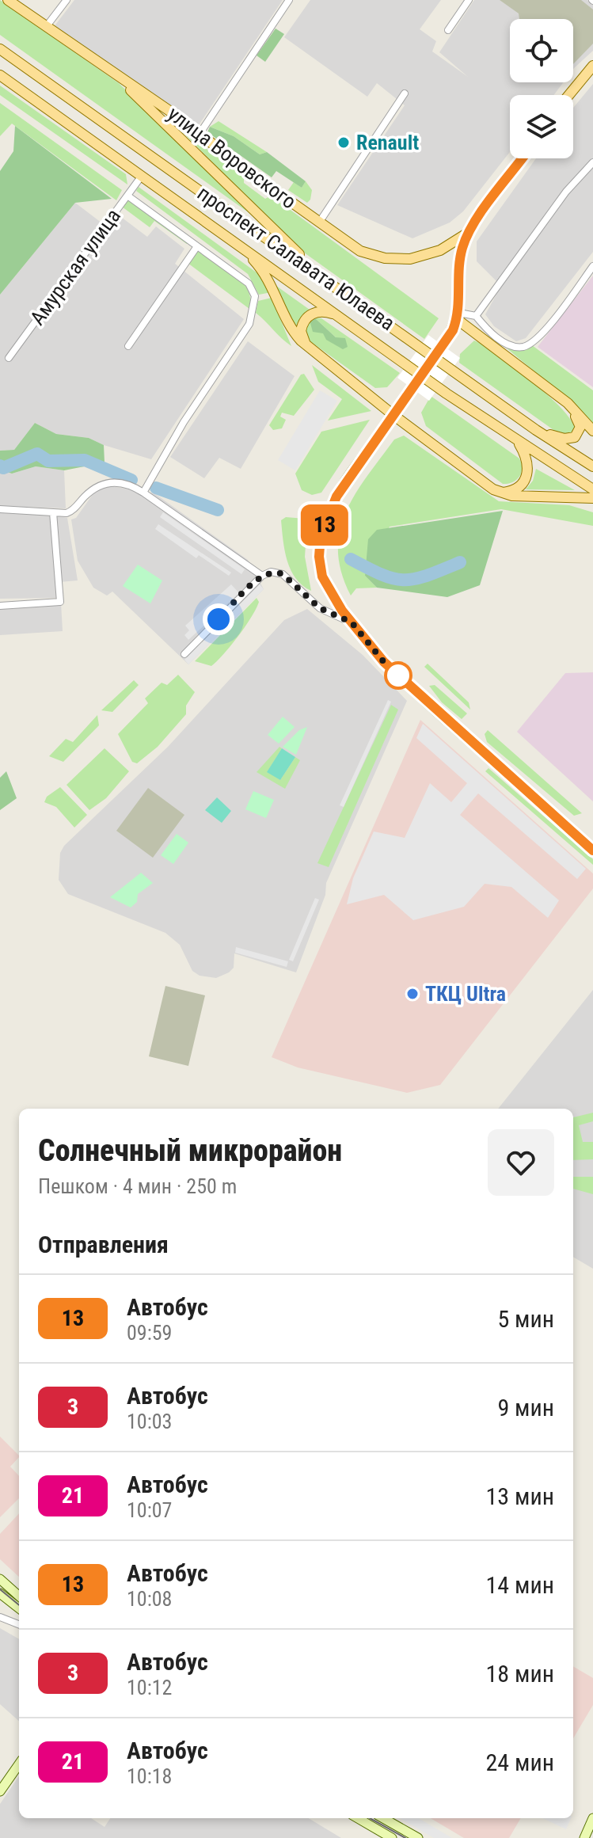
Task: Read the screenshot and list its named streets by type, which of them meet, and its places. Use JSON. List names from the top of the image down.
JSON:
{
  "streets": {
    "main road": ["улица Воровского", "проспект Салавата Юлаева"],
    "street": ["Амурская улица"]
  },
  "crossings": [
    ["проспект Салавата Юлаева", "Амурская улица"]
  ],
  "places": ["Renault", "ТКЦ Ultra"],
  "lines": ["bus line 13"],
  "page": {
    "on_map": "13",
    "heading": [
      ["Солнечный микрорайон", "Пешком · 4 мин · 250 m"],
      "Отправления"
    ],
    "list": [
      {
        "mark": "13",
        "name": "Автобус",
        "note": "09:59",
        "value": "5 мин"
      },
      {
        "mark": "3",
        "name": "Автобус",
        "note": "10:03",
        "value": "9 мин"
      },
      {
        "mark": "21",
        "name": "Автобус",
        "note": "10:07",
        "value": "13 мин"
      },
      {
        "mark": "13",
        "name": "Автобус",
        "note": "10:08",
        "value": "14 мин"
      },
      {
        "mark": "3",
        "name": "Автобус",
        "note": "10:12",
        "value": "18 мин"
      },
      {
        "mark": "21",
        "name": "Автобус",
        "note": "10:18",
        "value": "24 мин"
      }
    ]
  }
}
